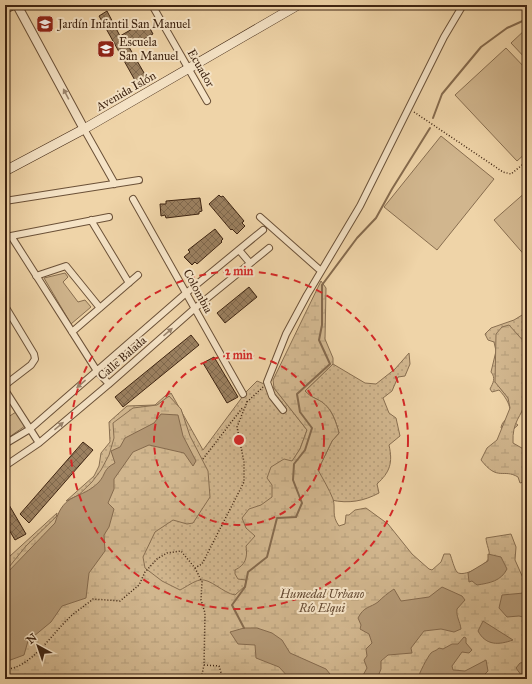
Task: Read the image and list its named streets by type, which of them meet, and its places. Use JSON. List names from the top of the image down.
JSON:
{
  "streets": {
    "main road": ["Avenida Islón"],
    "street": ["Ecuador", "Colombia", "Calle Balada"]
  },
  "crossings": [
    ["Ecuador", "Avenida Islón"],
    ["Colombia", "Calle Balada"]
  ],
  "parks": ["Humedal Urbano Río Elqui"],
  "places": {
    "school or university": ["Jardín Infantil San Manuel", "Escuela San Manuel"]
  },
  "north": "top left",
  "rings": ["2 min", "1 min"]
}
